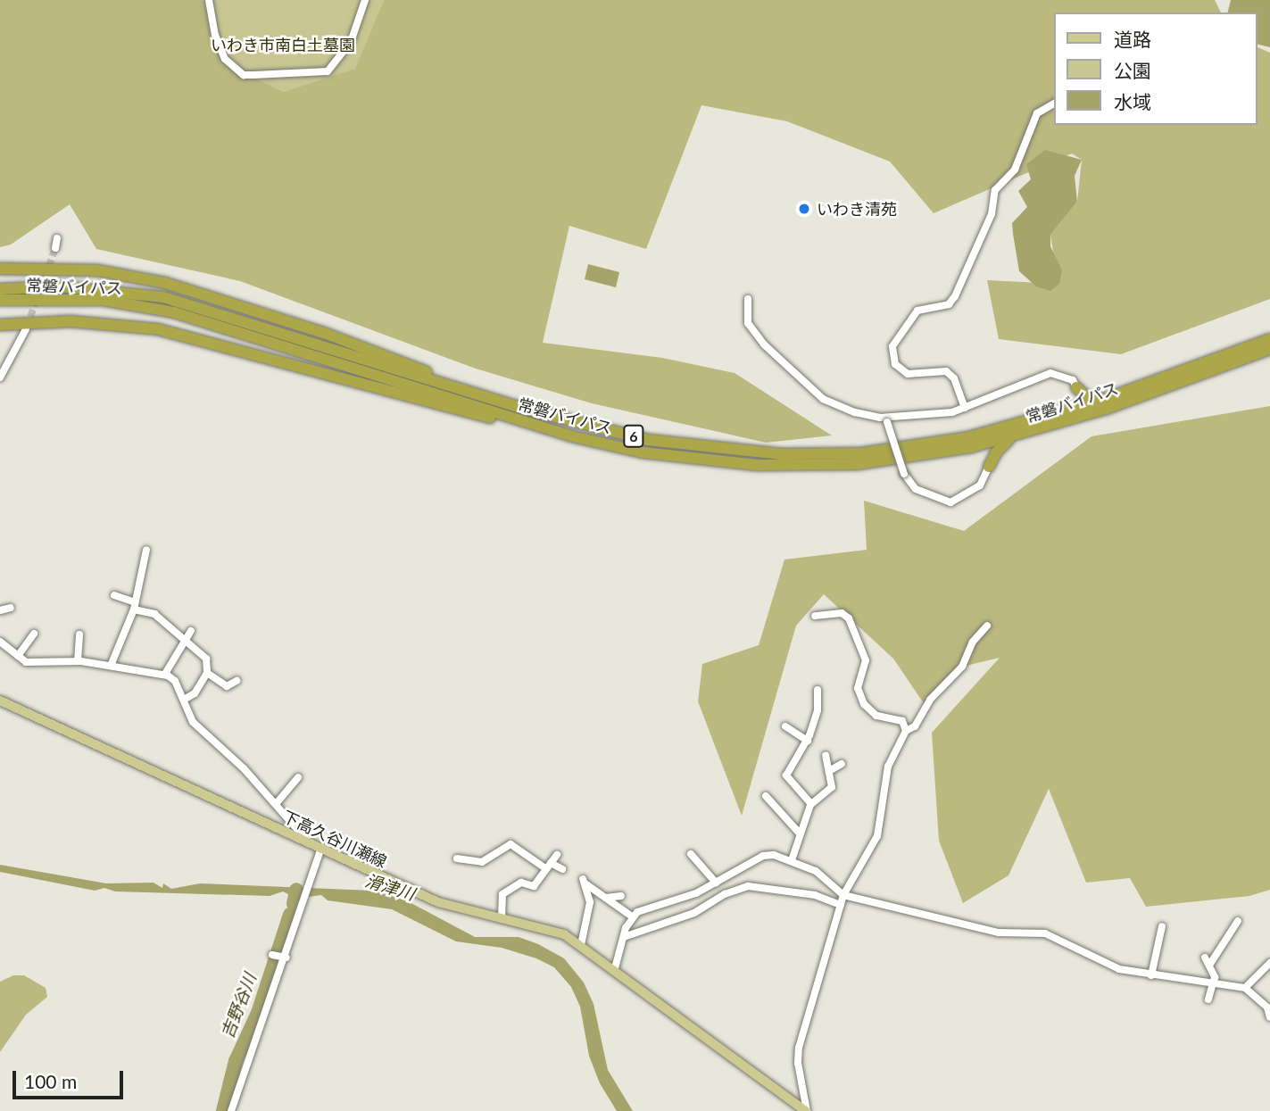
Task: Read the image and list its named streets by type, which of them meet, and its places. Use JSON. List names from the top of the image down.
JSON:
{
  "streets": {
    "highway": ["常磐バイパス", "6"],
    "main road": ["下高久谷川瀬線"]
  },
  "water": ["滑津川", "吉野谷川"],
  "parks": ["いわき市南白土墓園"],
  "places": ["いわき清苑"],
  "legend": ["道路", "公園", "水域"],
  "scale_bar": "100 m"
}
